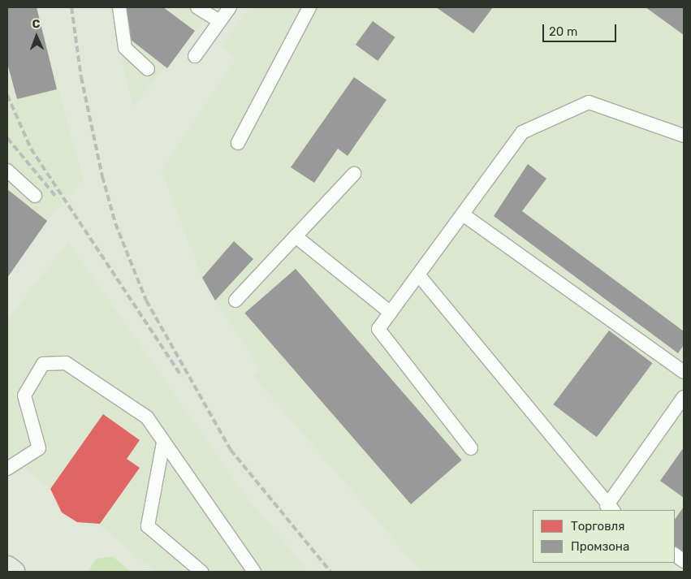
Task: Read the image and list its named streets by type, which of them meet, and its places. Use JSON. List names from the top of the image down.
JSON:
{
  "legend": ["Торговля", "Промзона"],
  "scale_bar": "20 m",
  "north": "top"
}
